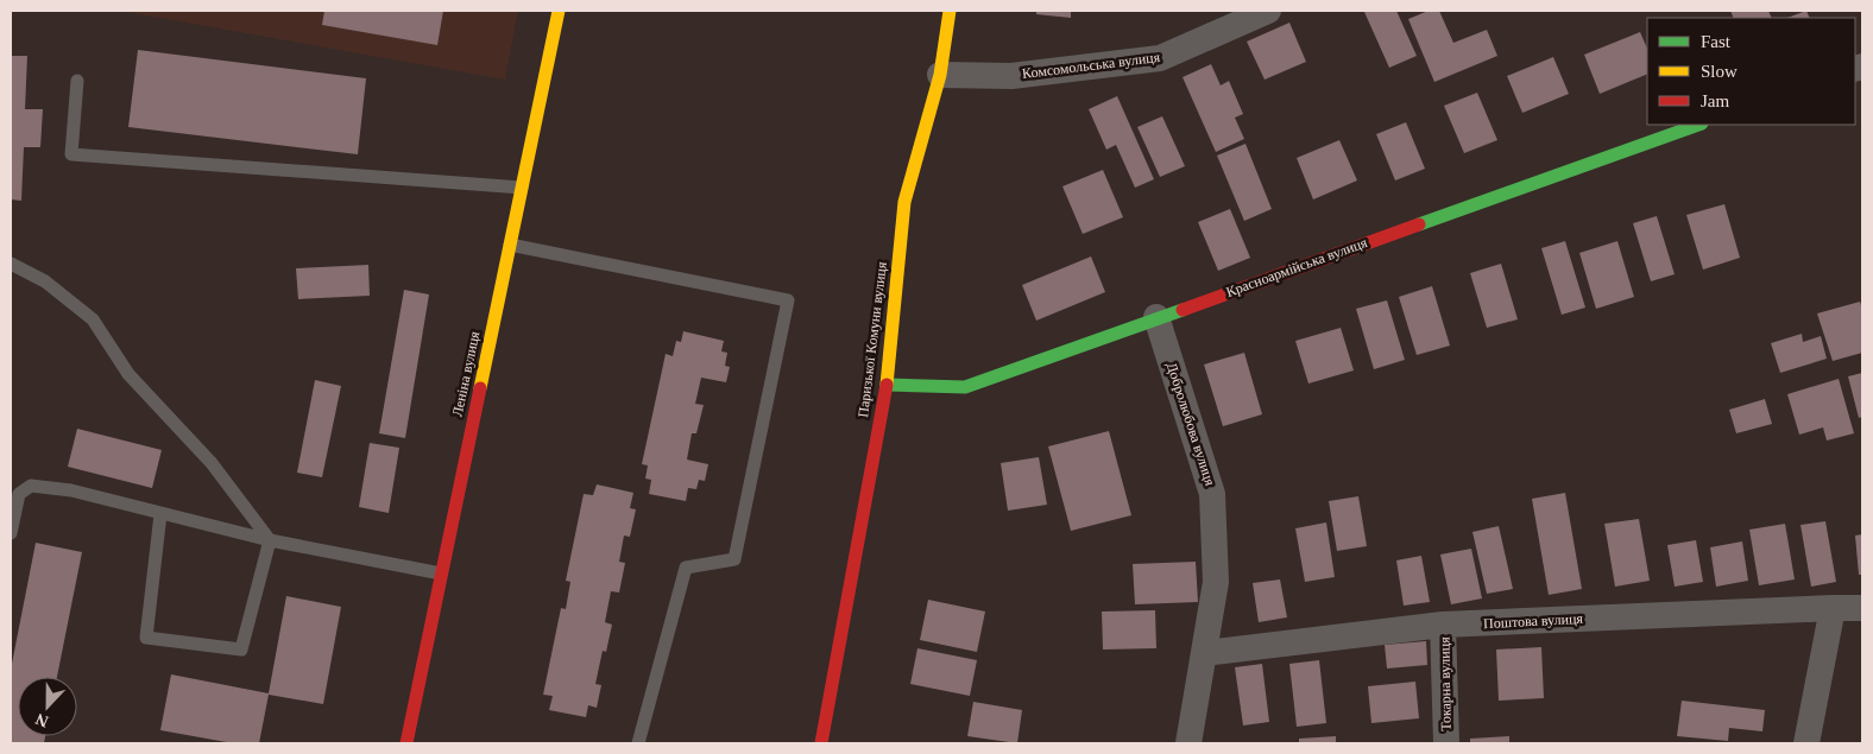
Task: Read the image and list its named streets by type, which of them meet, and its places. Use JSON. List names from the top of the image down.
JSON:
{
  "streets": {
    "street": [
      "Комсомольська вулиця",
      "Красноармійська вулиця",
      "Паризької Комуни вулиця",
      "Леніна вулиця",
      "Добролюбова вулиця",
      "Поштова вулиця",
      "Токарна вулиця"
    ]
  },
  "crossings": [
    ["Комсомольська вулиця", "Паризької Комуни вулиця"],
    ["Красноармійська вулиця", "Паризької Комуни вулиця"],
    ["Красноармійська вулиця", "Добролюбова вулиця"],
    ["Добролюбова вулиця", "Поштова вулиця"],
    ["Поштова вулиця", "Токарна вулиця"]
  ],
  "legend": ["Fast", "Slow", "Jam"],
  "north": "bottom"
}
